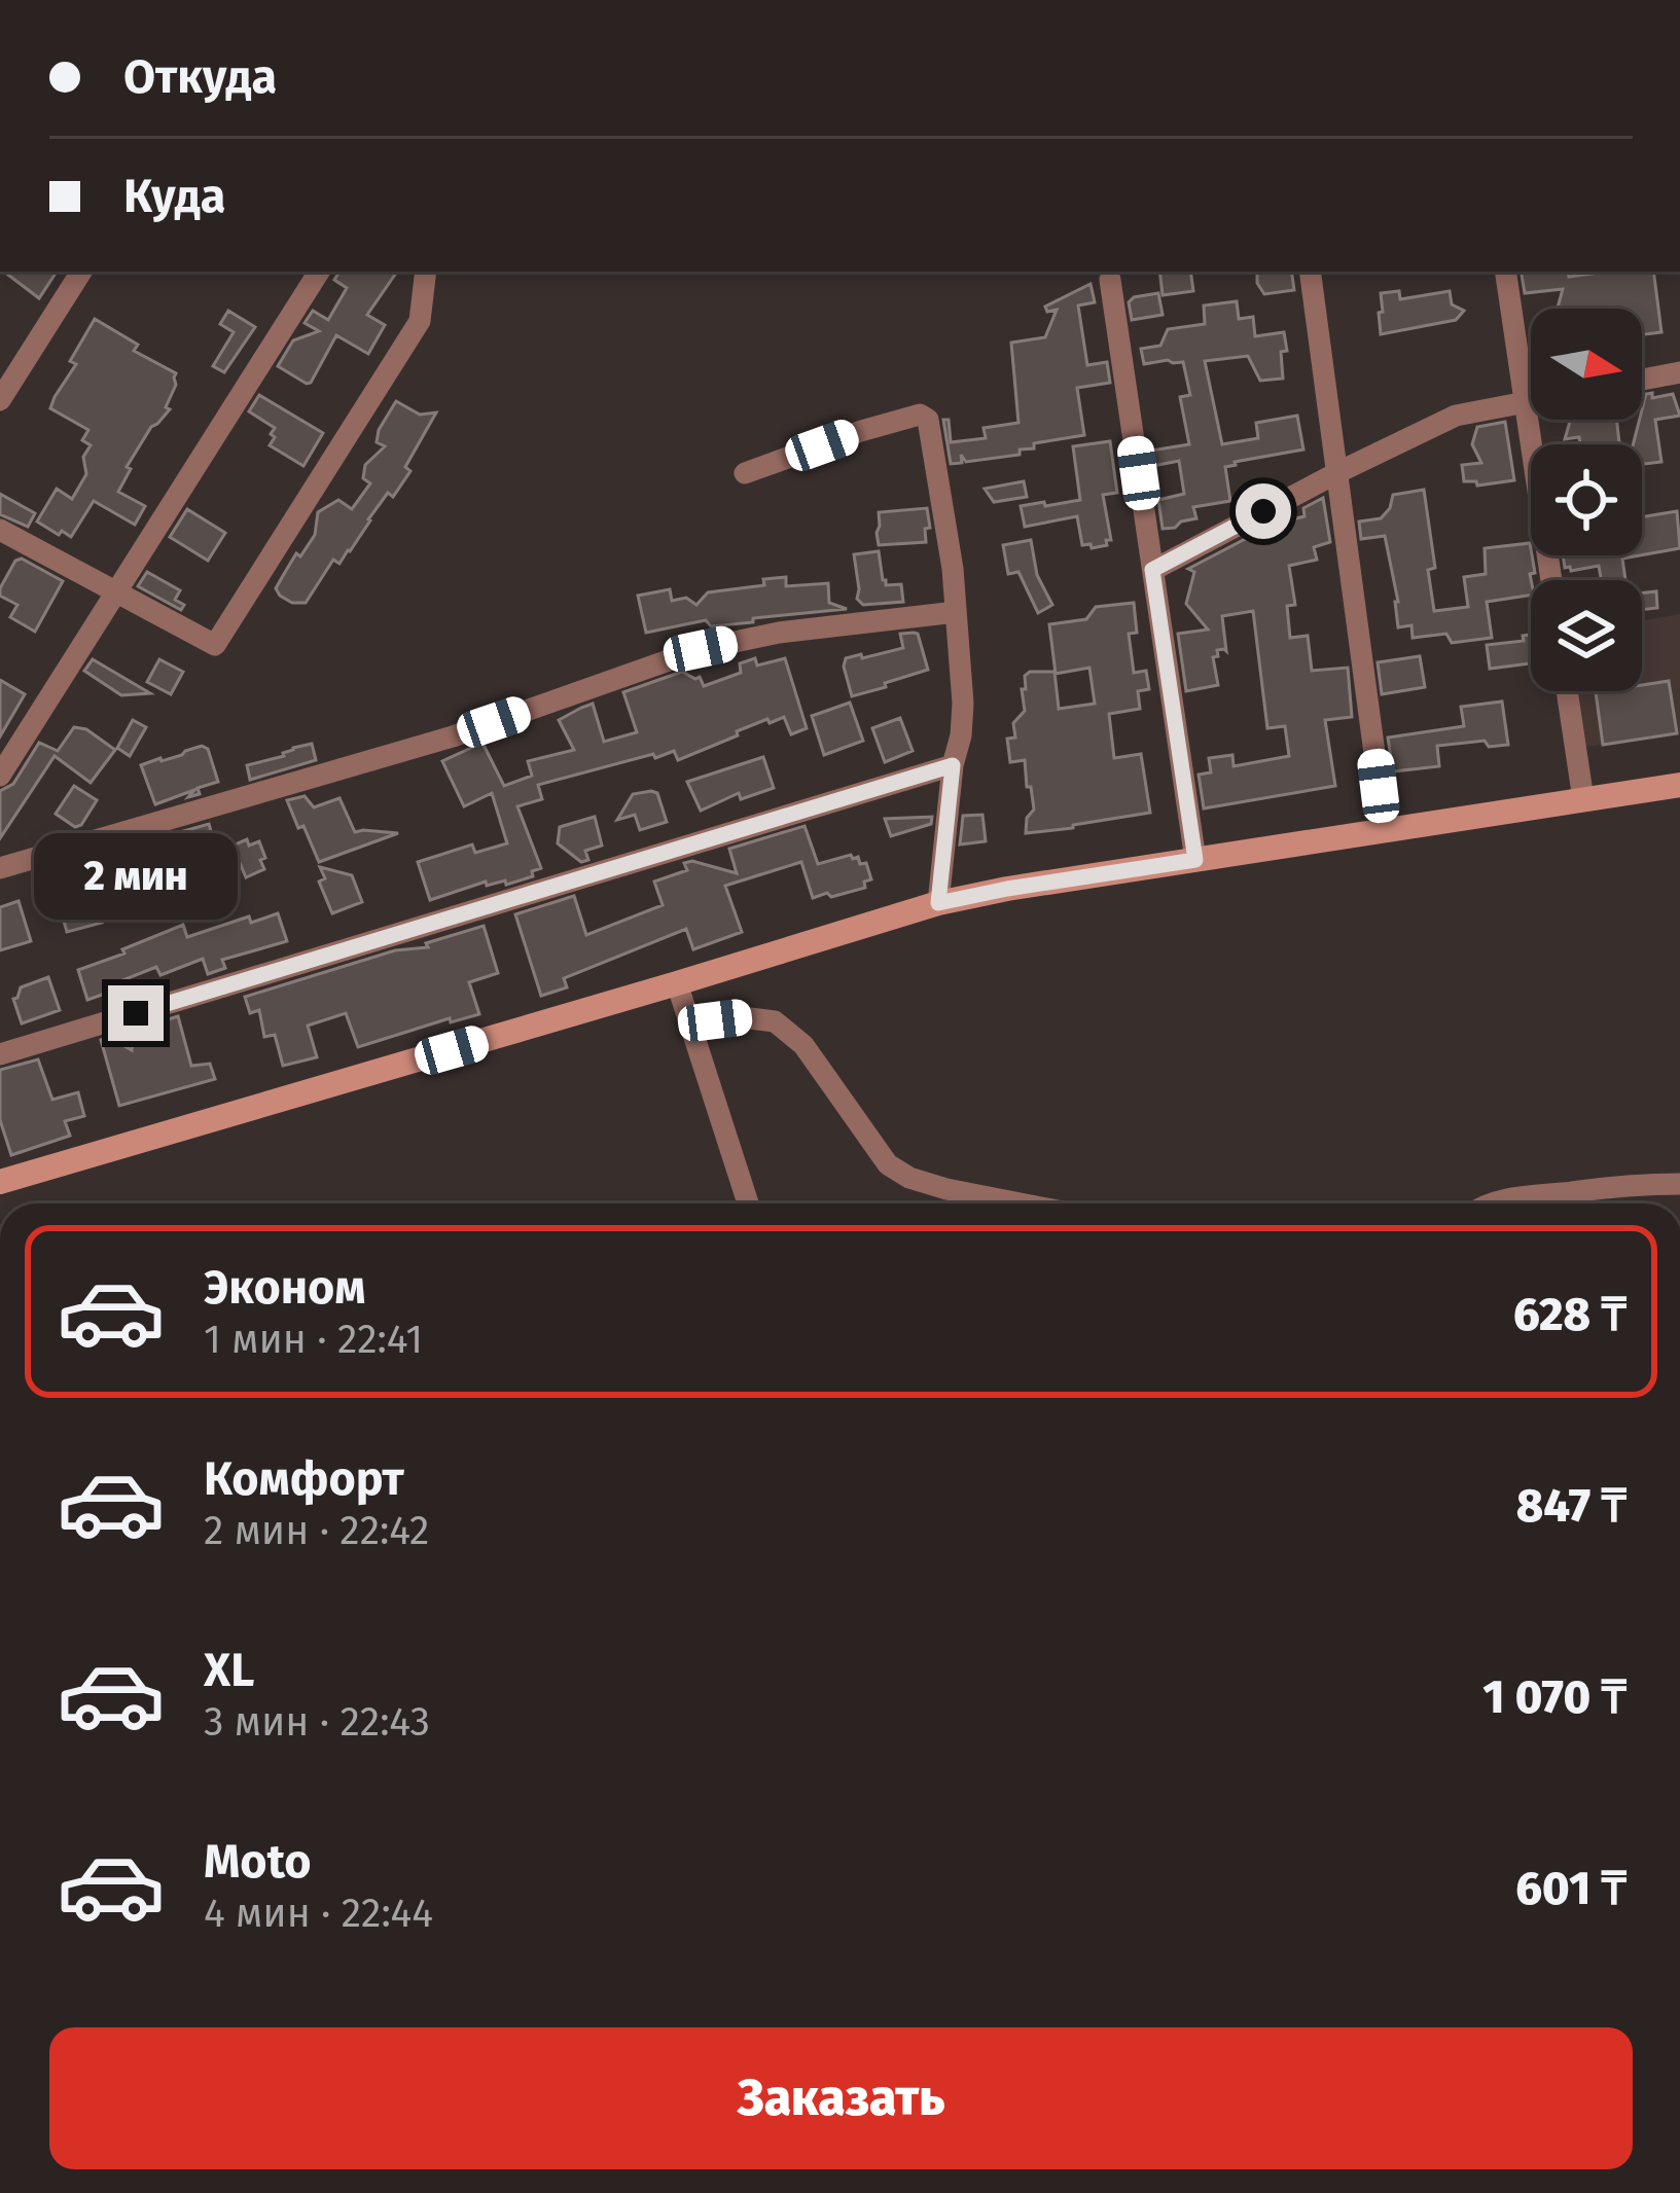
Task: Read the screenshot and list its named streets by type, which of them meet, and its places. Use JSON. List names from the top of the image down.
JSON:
{
  "north": "right",
  "page": {
    "banner": ["Откуда", "Куда"],
    "bubble": "2 мин",
    "list": [
      {
        "name": "Эконом",
        "note": "1 мин · 22:41",
        "value": "628 ₸"
      },
      {
        "name": "Комфорт",
        "note": "2 мин · 22:42",
        "value": "847 ₸"
      },
      {
        "name": "XL",
        "note": "3 мин · 22:43",
        "value": "1 070 ₸"
      },
      {
        "name": "Moto",
        "note": "4 мин · 22:44",
        "value": "601 ₸"
      }
    ],
    "buttons": "Заказать"
  }
}
